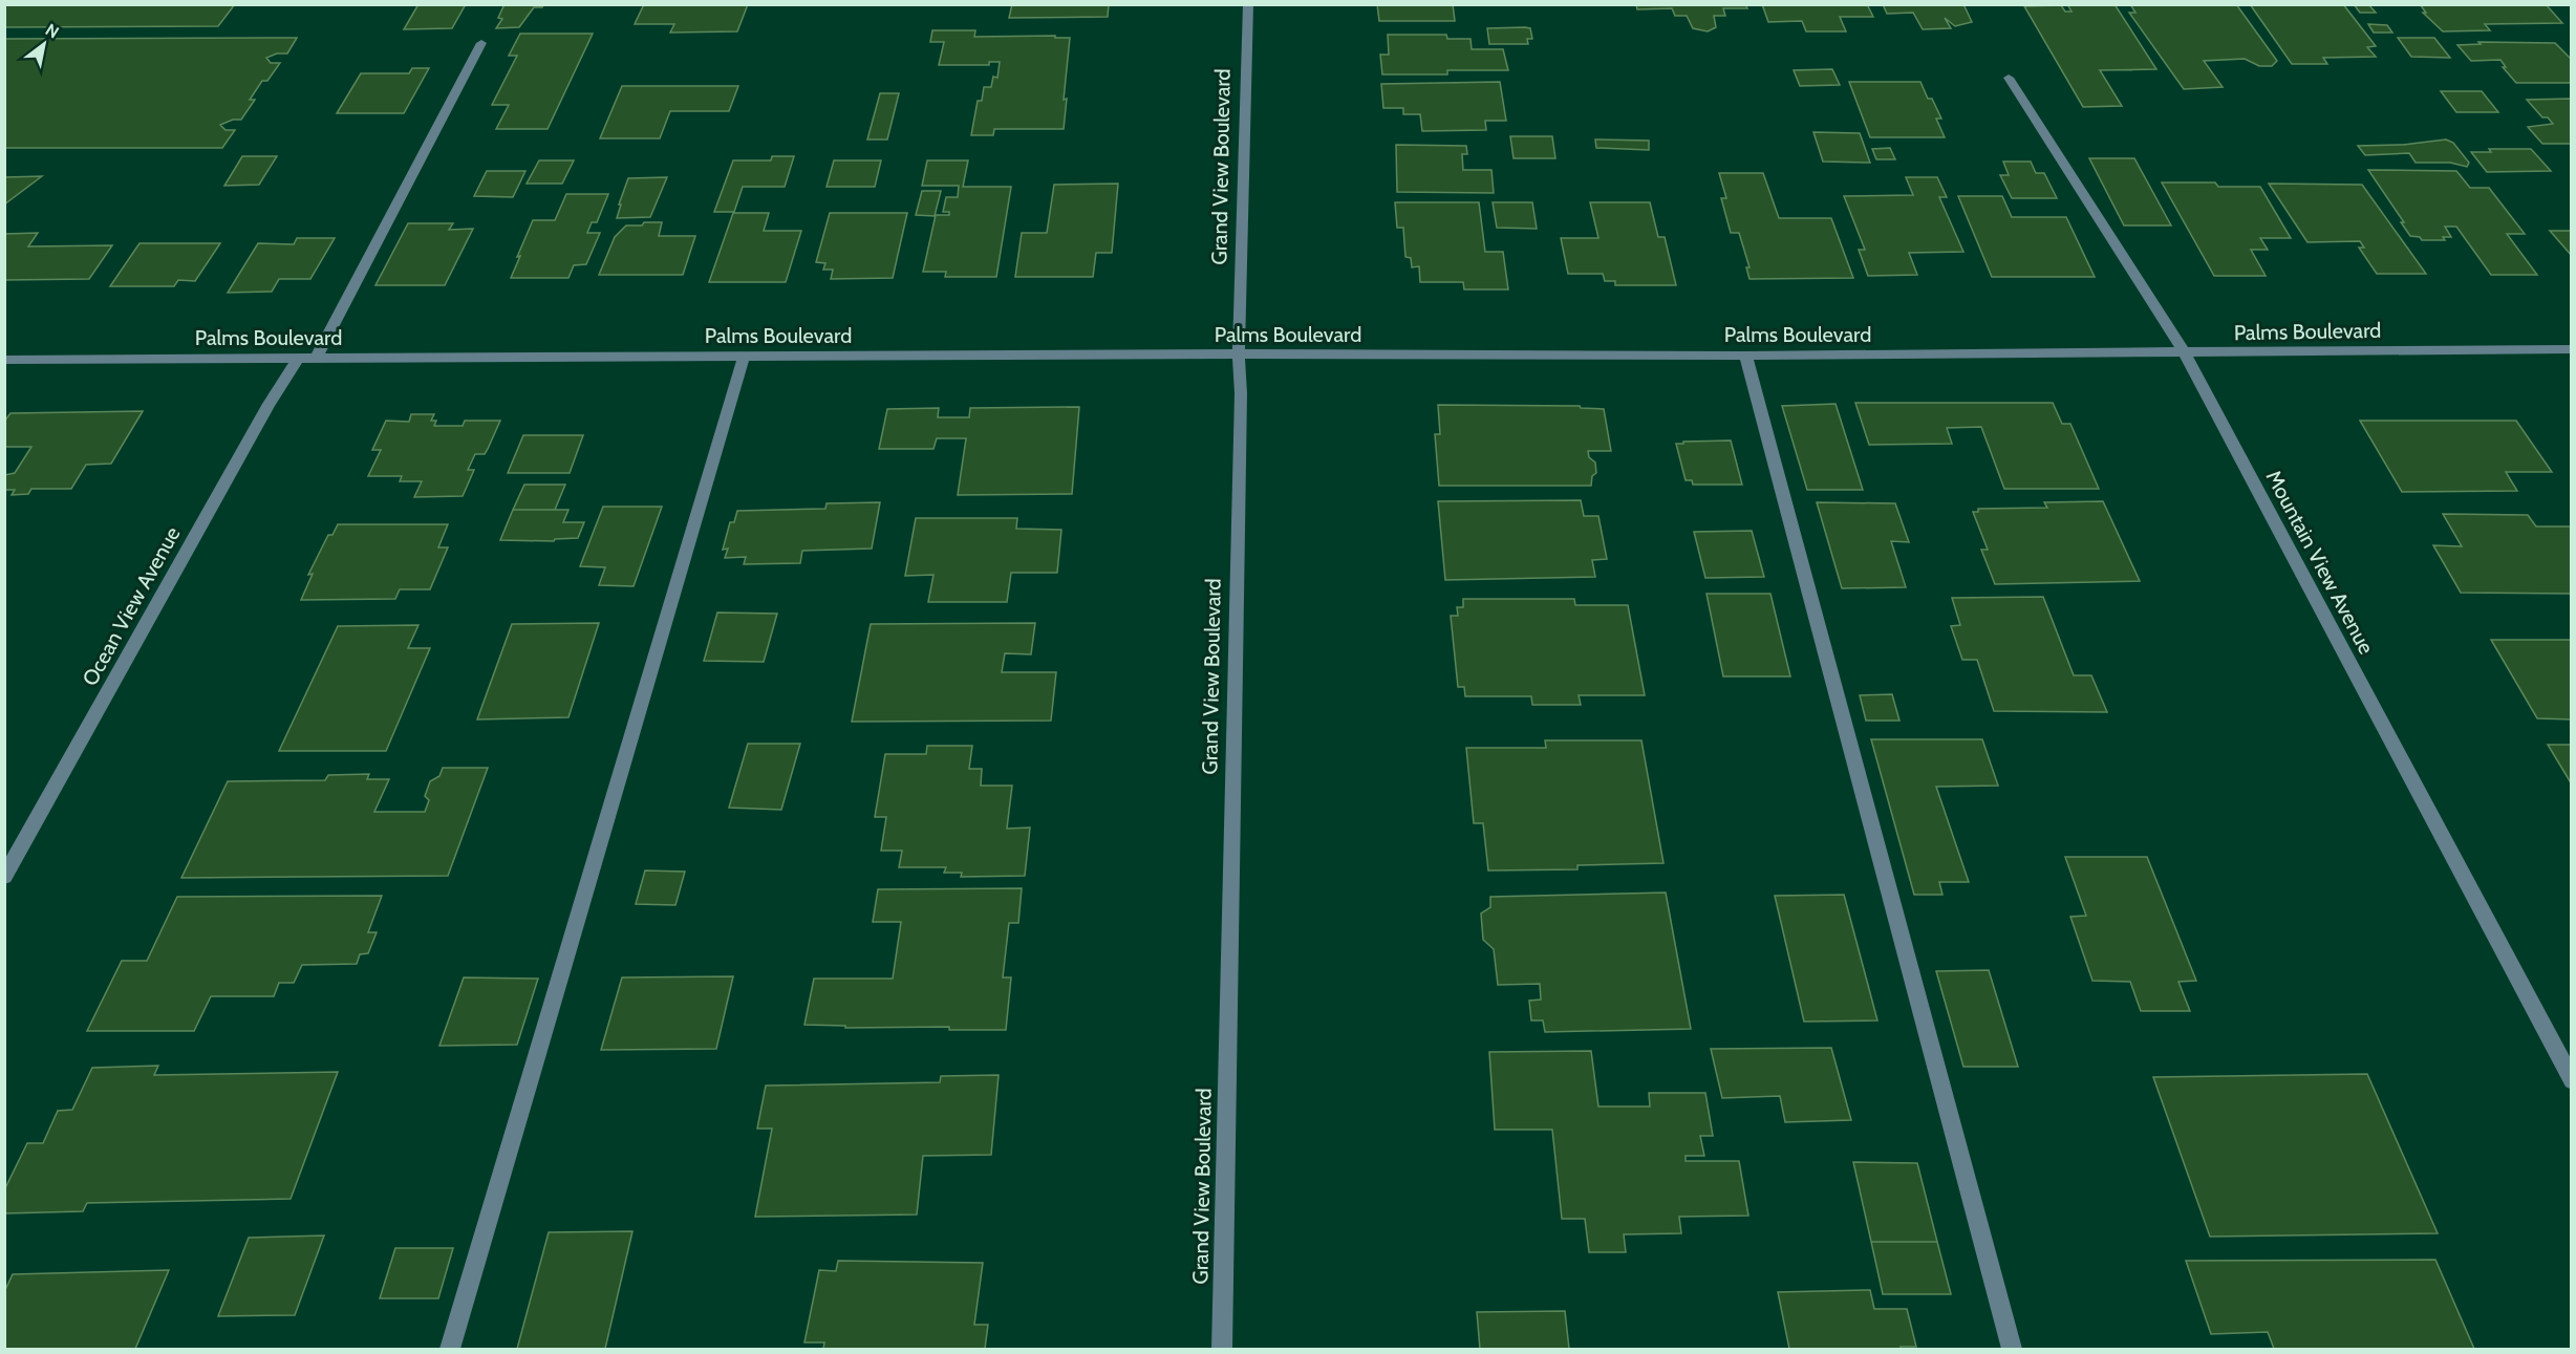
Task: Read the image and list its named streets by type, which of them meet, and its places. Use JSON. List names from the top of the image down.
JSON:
{
  "streets": {
    "street": [
      "Grand View Boulevard",
      "Palms Boulevard",
      "Mountain View Avenue",
      "Ocean View Avenue"
    ]
  },
  "crossings": [
    ["Grand View Boulevard", "Palms Boulevard"],
    ["Palms Boulevard", "Mountain View Avenue"],
    ["Palms Boulevard", "Ocean View Avenue"]
  ],
  "north": "top right"
}
